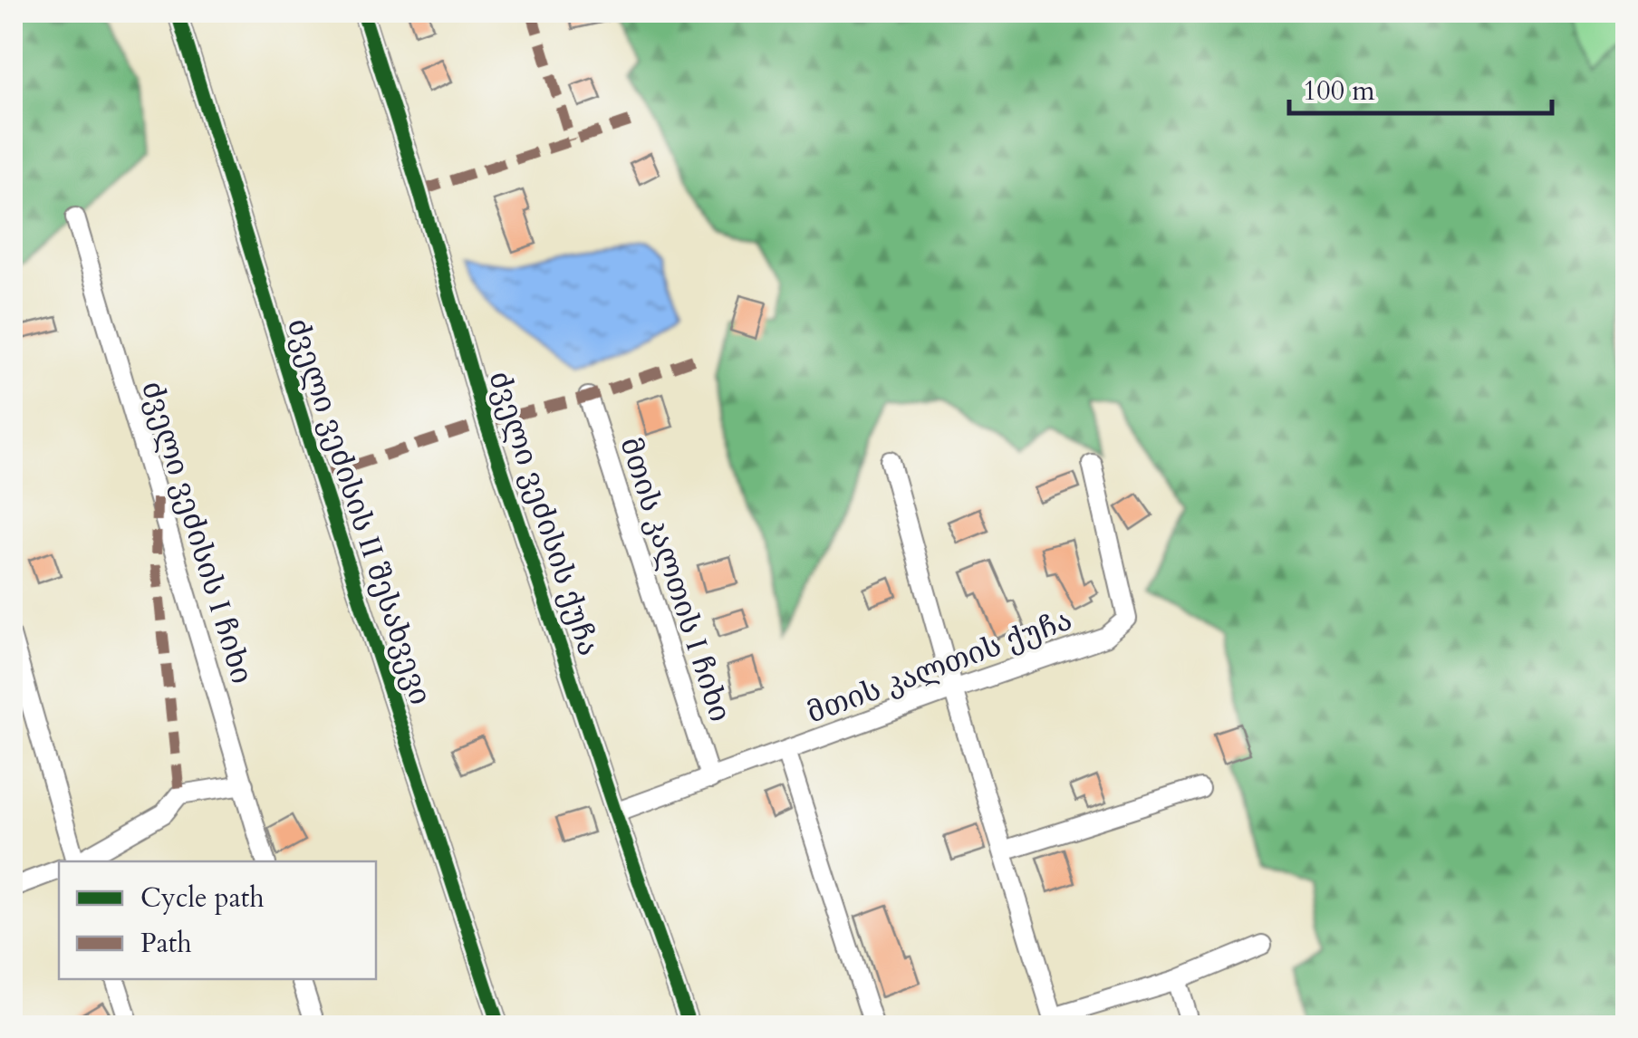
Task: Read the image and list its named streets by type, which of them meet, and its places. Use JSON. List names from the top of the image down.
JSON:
{
  "streets": {
    "street": [
      "ძველი ვეძისის II შესახვევი",
      "ძველი ვეძისის ქუჩა",
      "ძველი ვეძისის I ჩიხი",
      "მთის კალთის I ჩიხი",
      "მთის კალთის ქუჩა"
    ]
  },
  "crossings": [
    ["ძველი ვეძისის ქუჩა", "მთის კალთის ქუჩა"],
    ["მთის კალთის I ჩიხი", "მთის კალთის ქუჩა"]
  ],
  "legend": ["Cycle path", "Path"],
  "scale_bar": "100 m"
}
